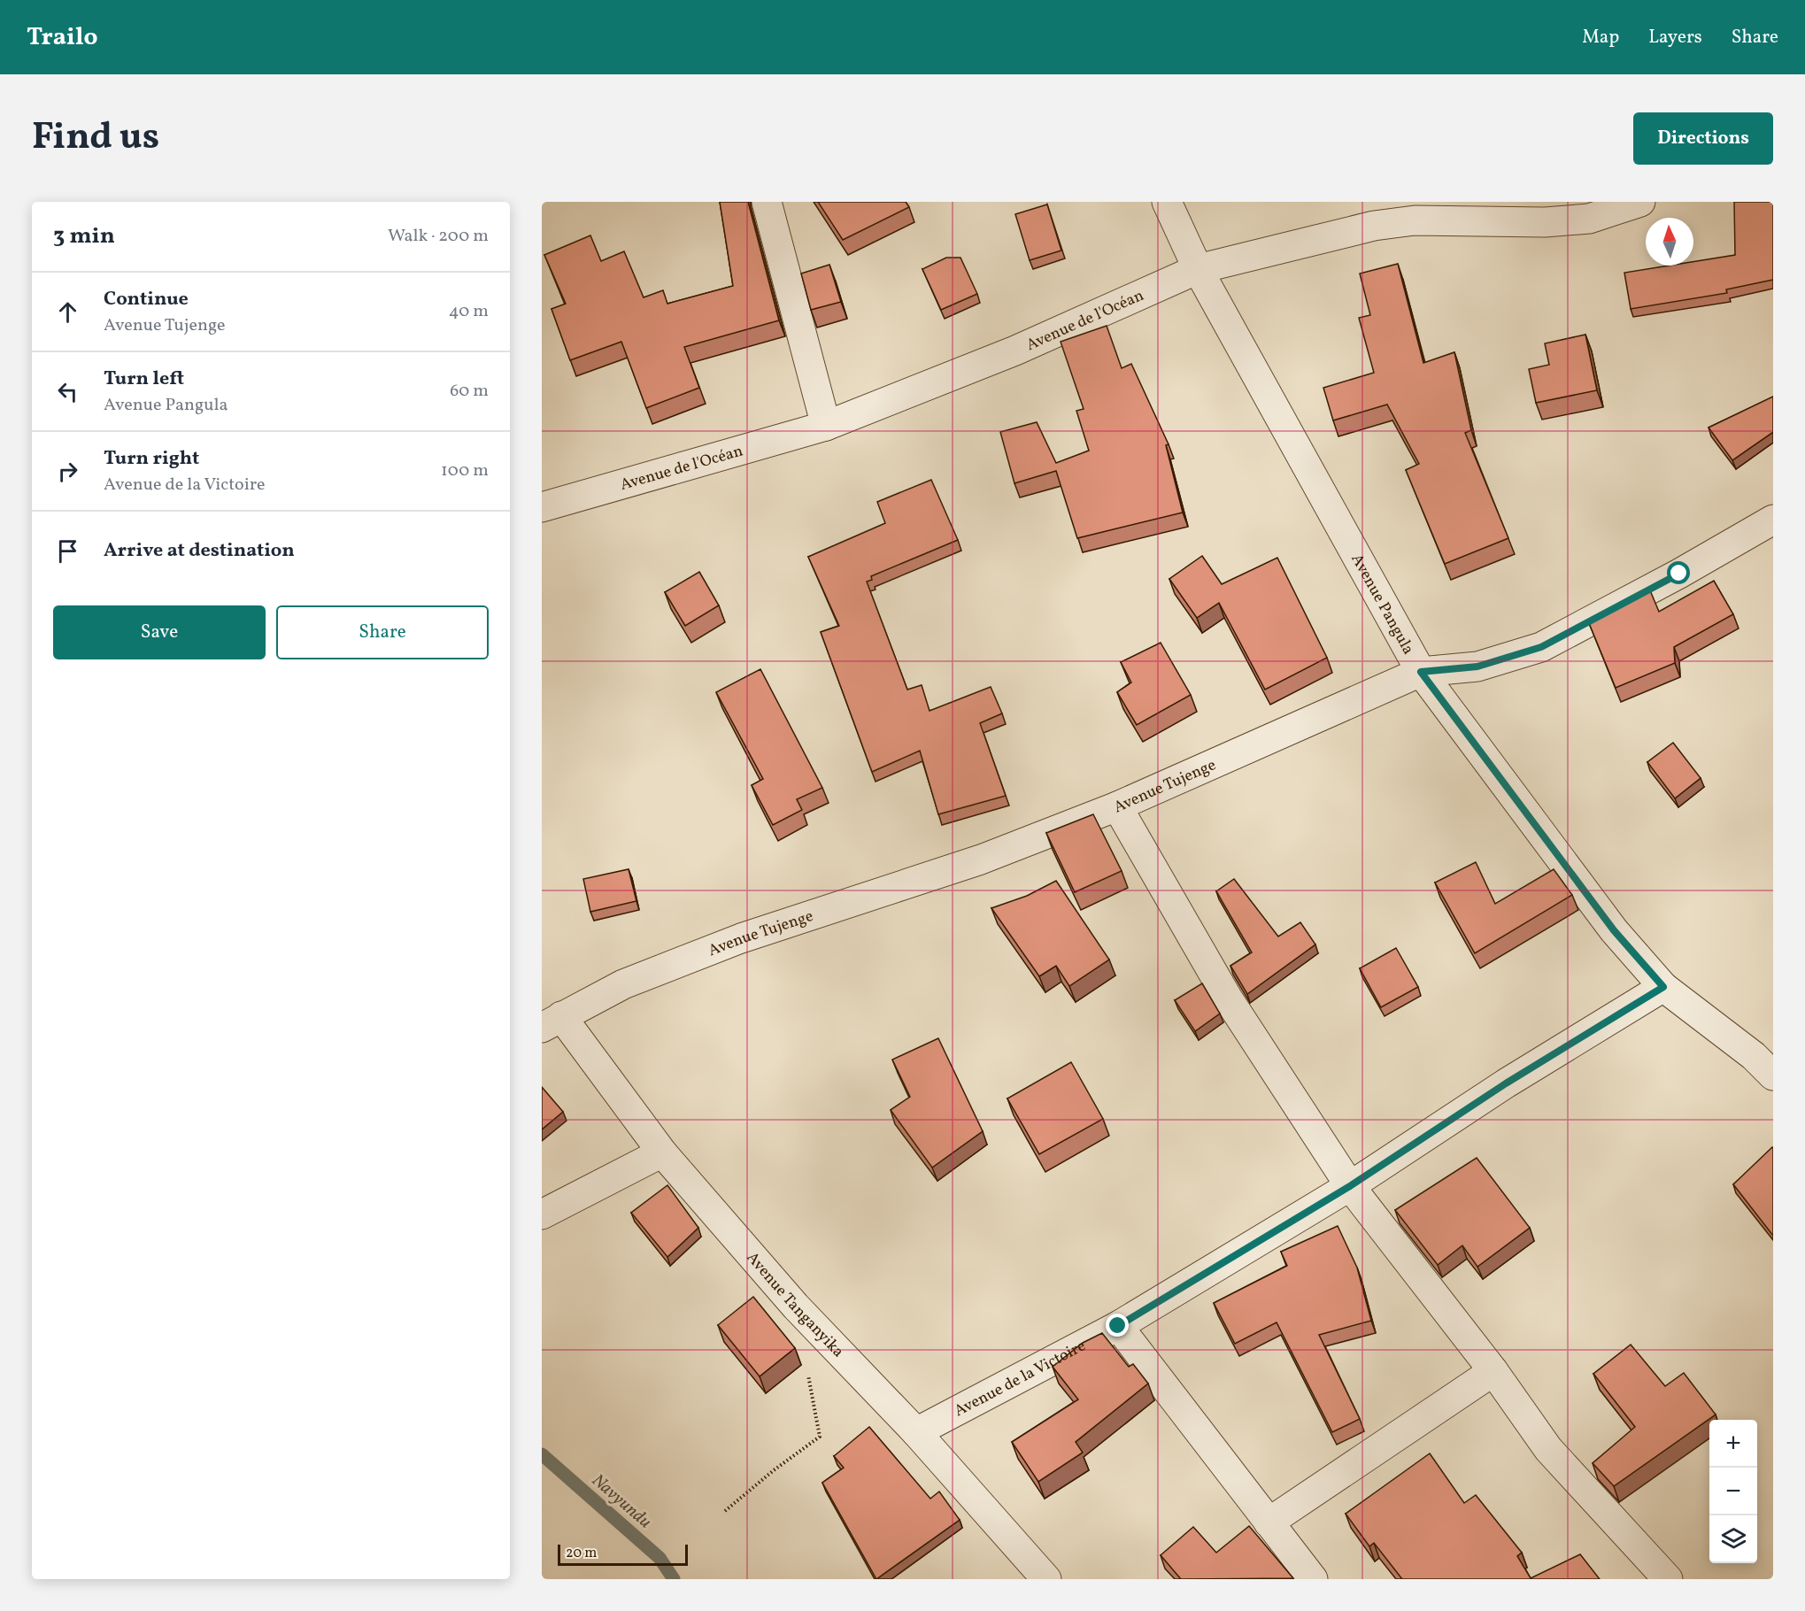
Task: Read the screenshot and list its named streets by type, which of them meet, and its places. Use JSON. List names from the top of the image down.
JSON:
{
  "streets": {
    "street": [
      "Avenue de l'Océan",
      "Avenue Pangula",
      "Avenue Tujenge",
      "Avenue Tanganyika",
      "Avenue de la Victoire"
    ]
  },
  "crossings": [
    ["Avenue de l'Océan", "Avenue Pangula"],
    ["Avenue Pangula", "Avenue Tujenge"],
    ["Avenue Pangula", "Avenue de la Victoire"],
    ["Avenue Tujenge", "Avenue Tanganyika"],
    ["Avenue Tanganyika", "Avenue de la Victoire"]
  ],
  "water": ["Navyundu"],
  "scale_bar": "20 m",
  "north": "top",
  "page": {
    "header": "Trailo",
    "nav": ["Map", "Layers", "Share"],
    "title": "Find us",
    "buttons": [
      "Directions",
      ["Save", "Share"]
    ],
    "heading": ["3 min", "Walk · 200 m"],
    "list": [
      ["Continue", "Avenue Tujenge", "40 m"],
      ["Turn left", "Avenue Pangula", "60 m"],
      ["Turn right", "Avenue de la Victoire", "100 m"],
      "Arrive at destination"
    ],
    "map_buttons": ["+", "−"],
    "scale": "20 m"
  }
}
